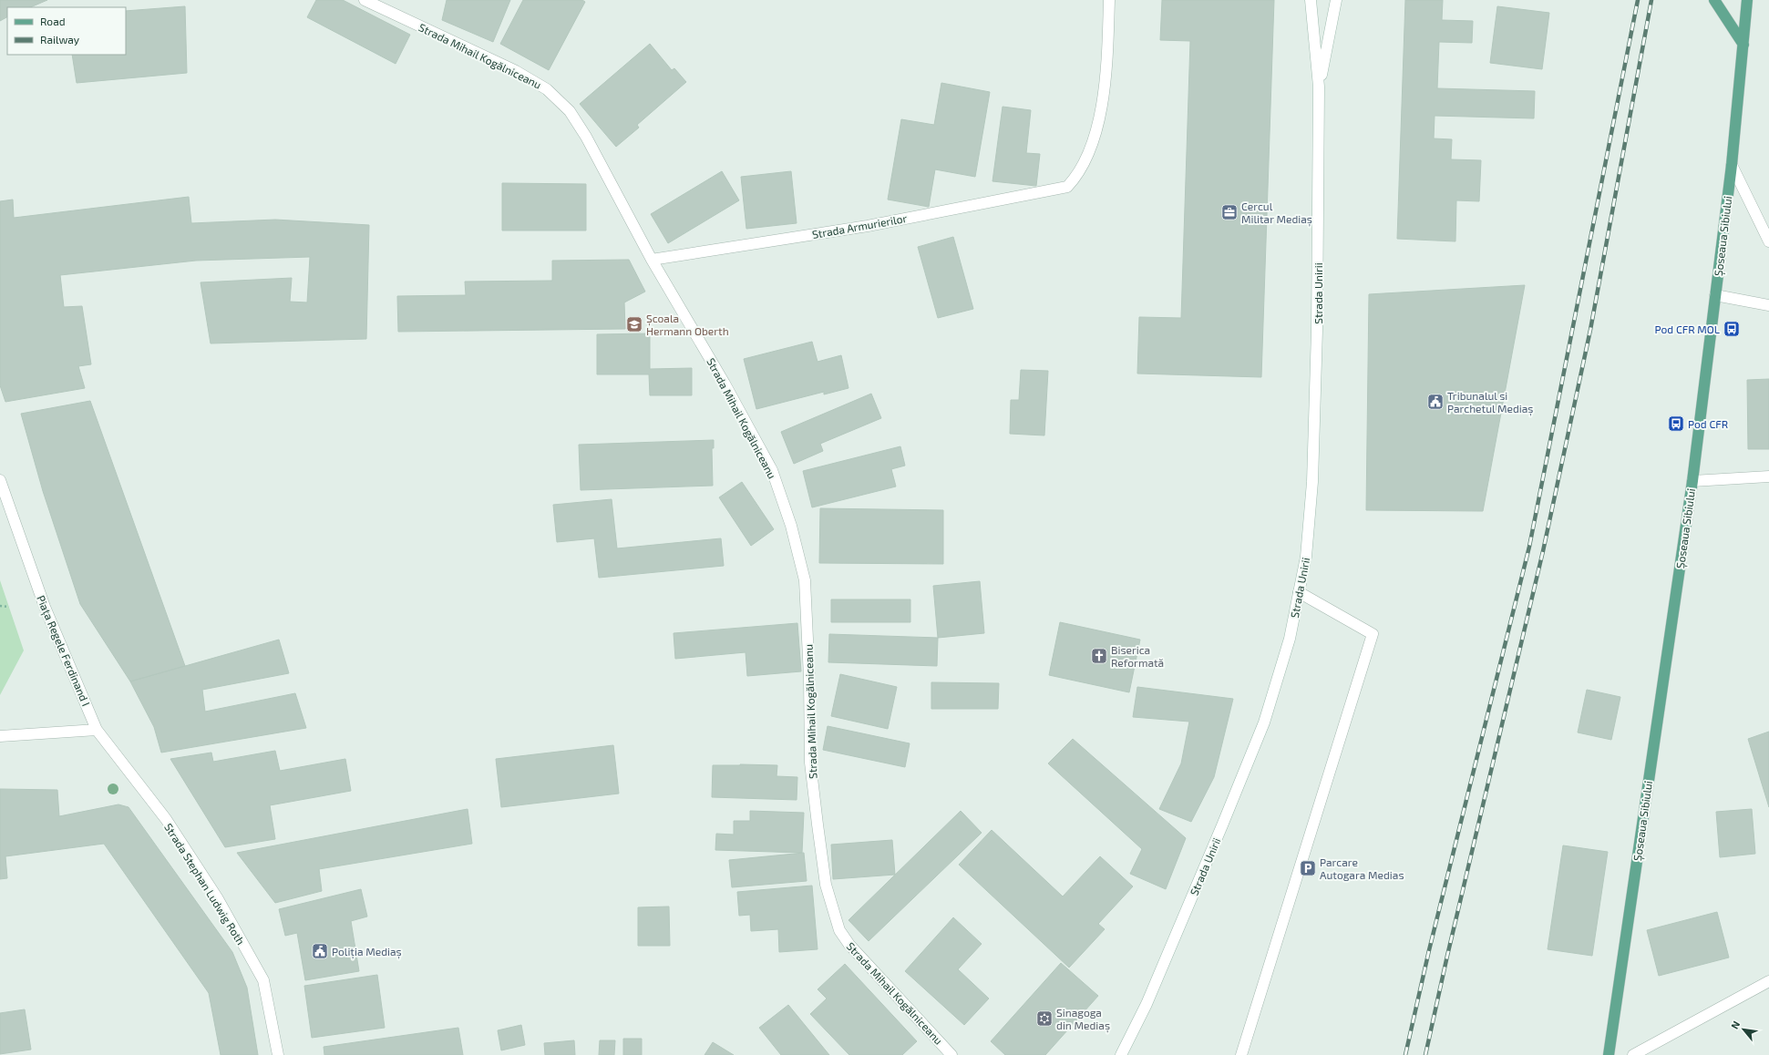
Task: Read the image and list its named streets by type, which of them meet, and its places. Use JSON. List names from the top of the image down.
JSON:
{
  "streets": {
    "main road": ["Șoseaua Sibiului"],
    "street": [
      "Strada Mihail Kogălniceanu",
      "Strada Armurierilor",
      "Strada Unirii",
      "Piața Regele Ferdinand I",
      "Strada Stephan Ludwig Roth"
    ]
  },
  "crossings": [
    ["Strada Mihail Kogălniceanu", "Strada Armurierilor"],
    ["Piața Regele Ferdinand I", "Strada Stephan Ludwig Roth"]
  ],
  "places": {
    "office": ["Cercul Militar Mediaș"],
    "school or university": ["Școala Hermann Oberth"],
    "bus stop": ["Pod CFR MOL", "Pod CFR"],
    "public building": ["Tribunalul si Parchetul Mediaș", "Poliția Mediaș"],
    "church": ["Biserica Reformată"],
    "parking": ["Parcare Autogara Medias"],
    "synagogue": ["Sinagoga din Mediaș"]
  },
  "legend": ["Road", "Railway"],
  "north": "top left"
}
